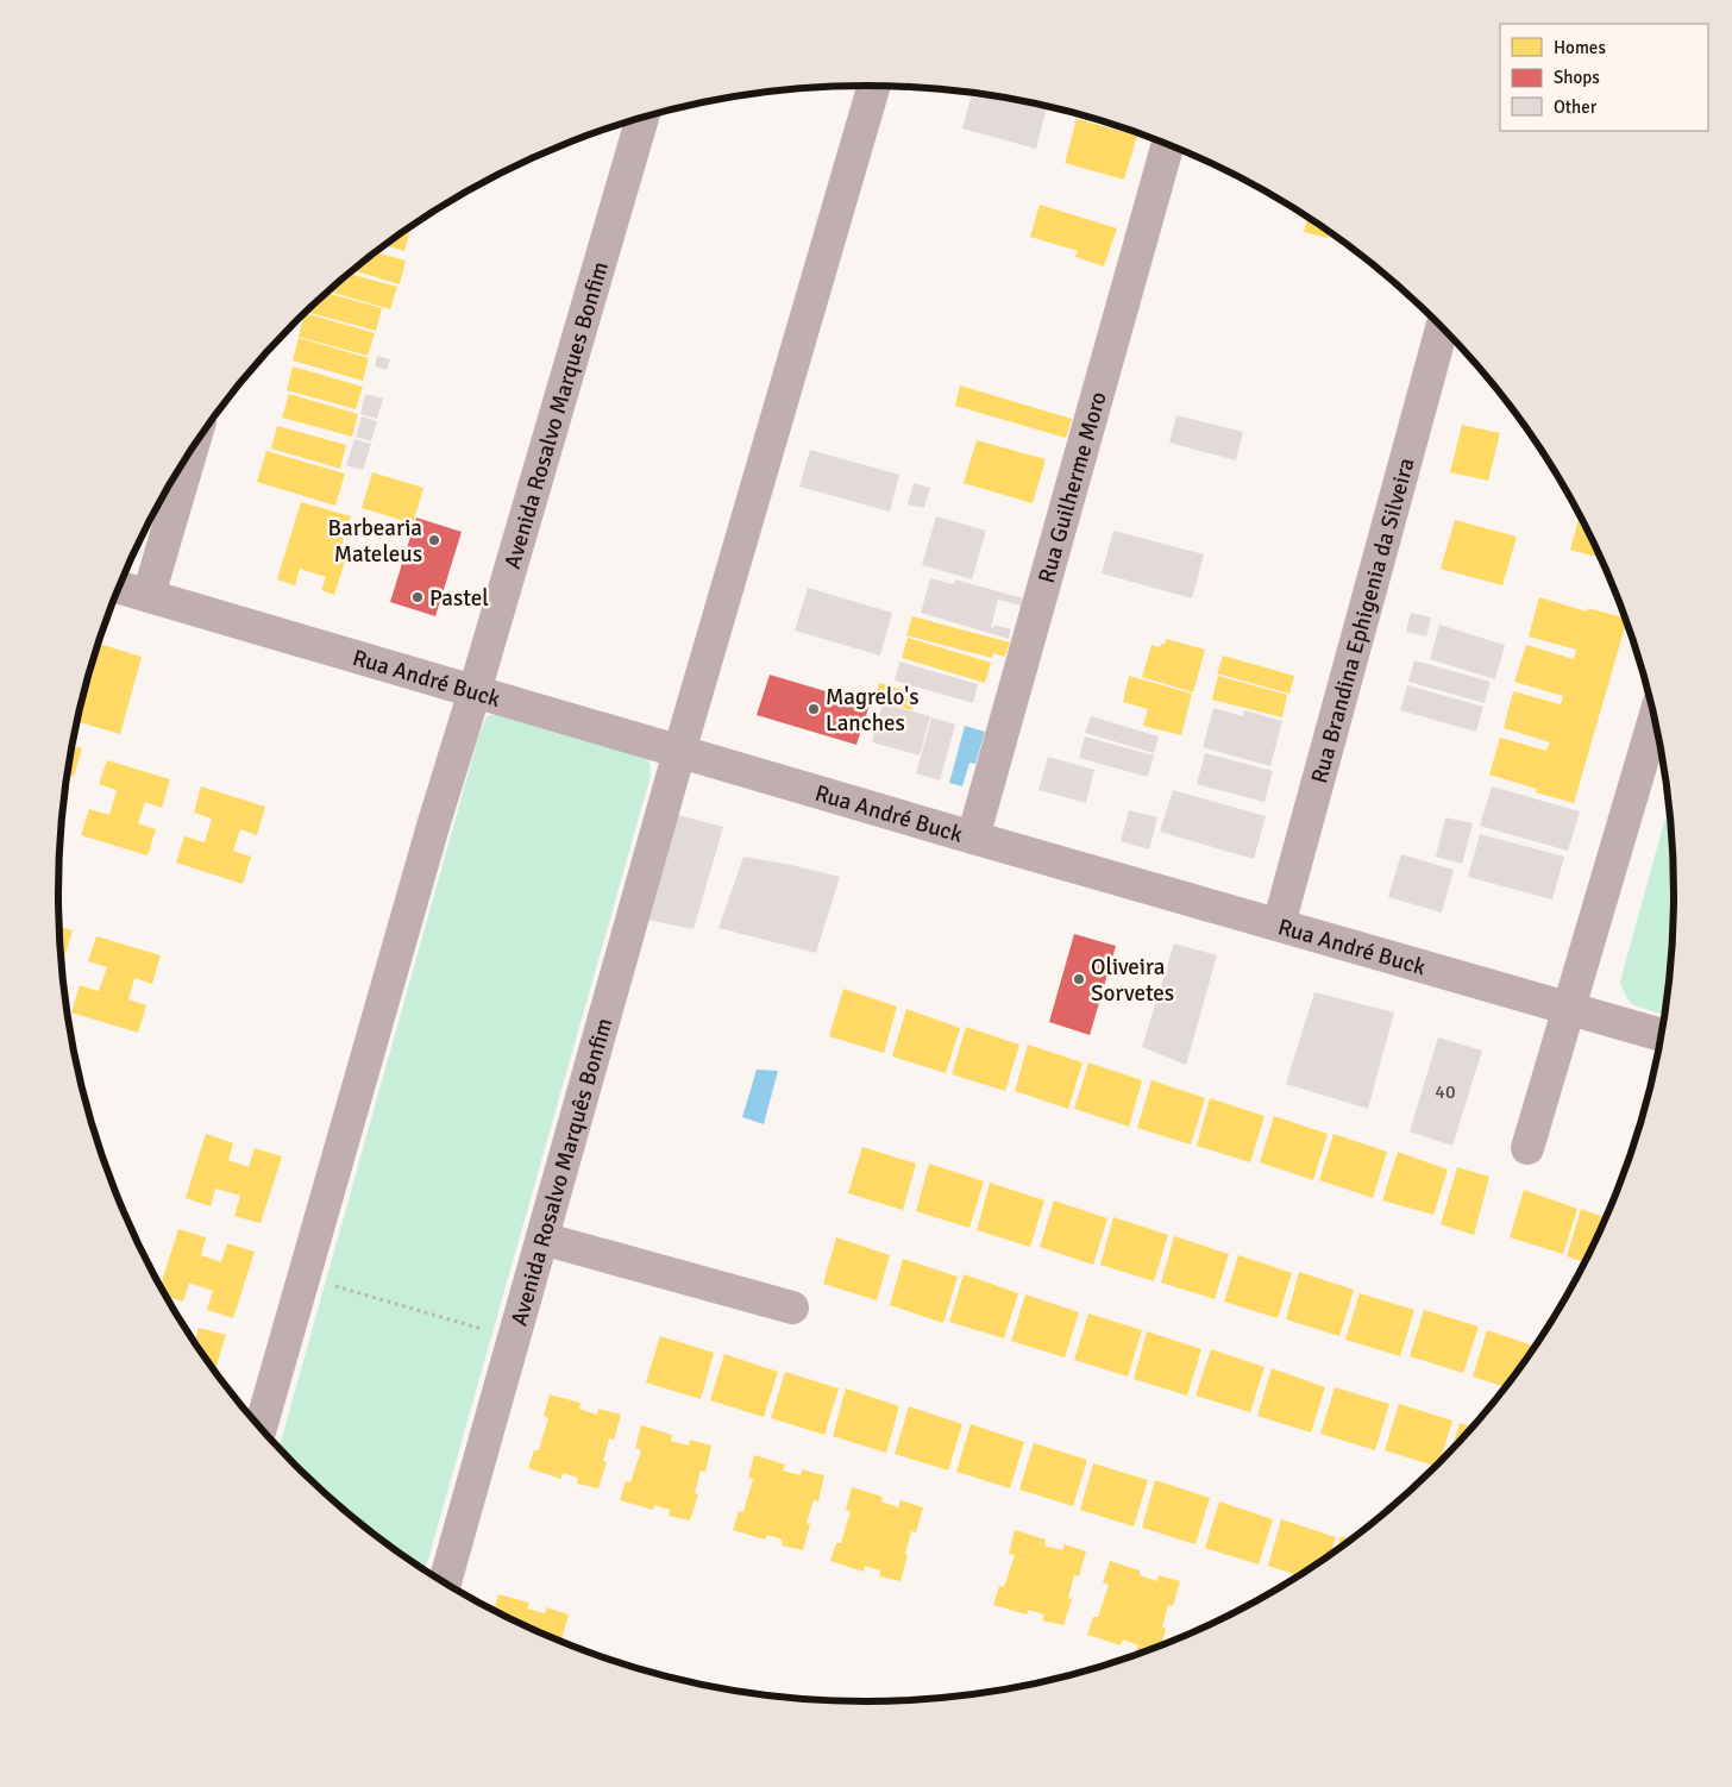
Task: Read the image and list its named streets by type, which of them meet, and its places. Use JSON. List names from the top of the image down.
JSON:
{
  "streets": {
    "street": [
      "Avenida Rosalvo Marques Bonfim",
      "Rua Guilherme Moro",
      "Rua Brandina Ephigenia da Silveira",
      "Rua André Buck",
      "Avenida Rosalvo Marquês Bonfim"
    ]
  },
  "crossings": [
    ["Avenida Rosalvo Marques Bonfim", "Rua André Buck"],
    ["Rua Guilherme Moro", "Rua André Buck"],
    ["Rua Brandina Ephigenia da Silveira", "Rua André Buck"],
    ["Rua André Buck", "Avenida Rosalvo Marquês Bonfim"]
  ],
  "places": [
    "Barbearia Mateleus",
    "Pastel",
    "Magrelo's Lanches",
    "Oliveira Sorvetes"
  ],
  "house_numbers": ["40"],
  "legend": ["Homes", "Shops", "Other"]
}
